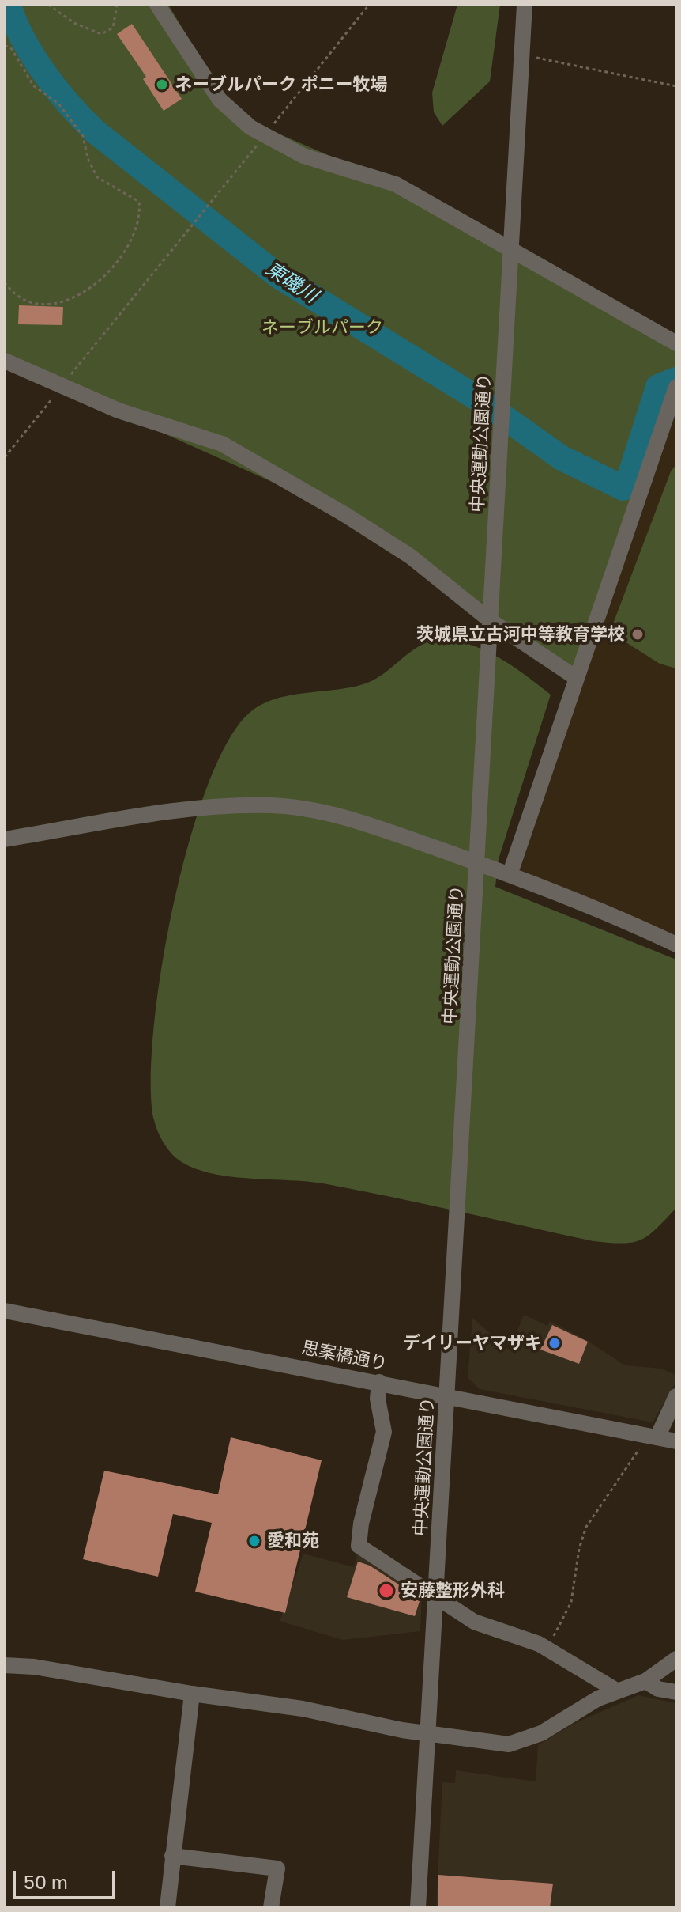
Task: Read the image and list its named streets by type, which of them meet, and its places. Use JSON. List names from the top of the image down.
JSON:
{
  "streets": {
    "street": ["中央運動公園通り", "思案橋通り"]
  },
  "crossings": [
    ["中央運動公園通り", "思案橋通り"]
  ],
  "water": ["東磯川"],
  "parks": ["ネーブルパーク"],
  "places": [
    "ネーブルパーク ポニー牧場",
    "茨城県立古河中等教育学校",
    "デイリーヤマザキ",
    "愛和苑",
    "安藤整形外科"
  ],
  "scale_bar": "50 m"
}
